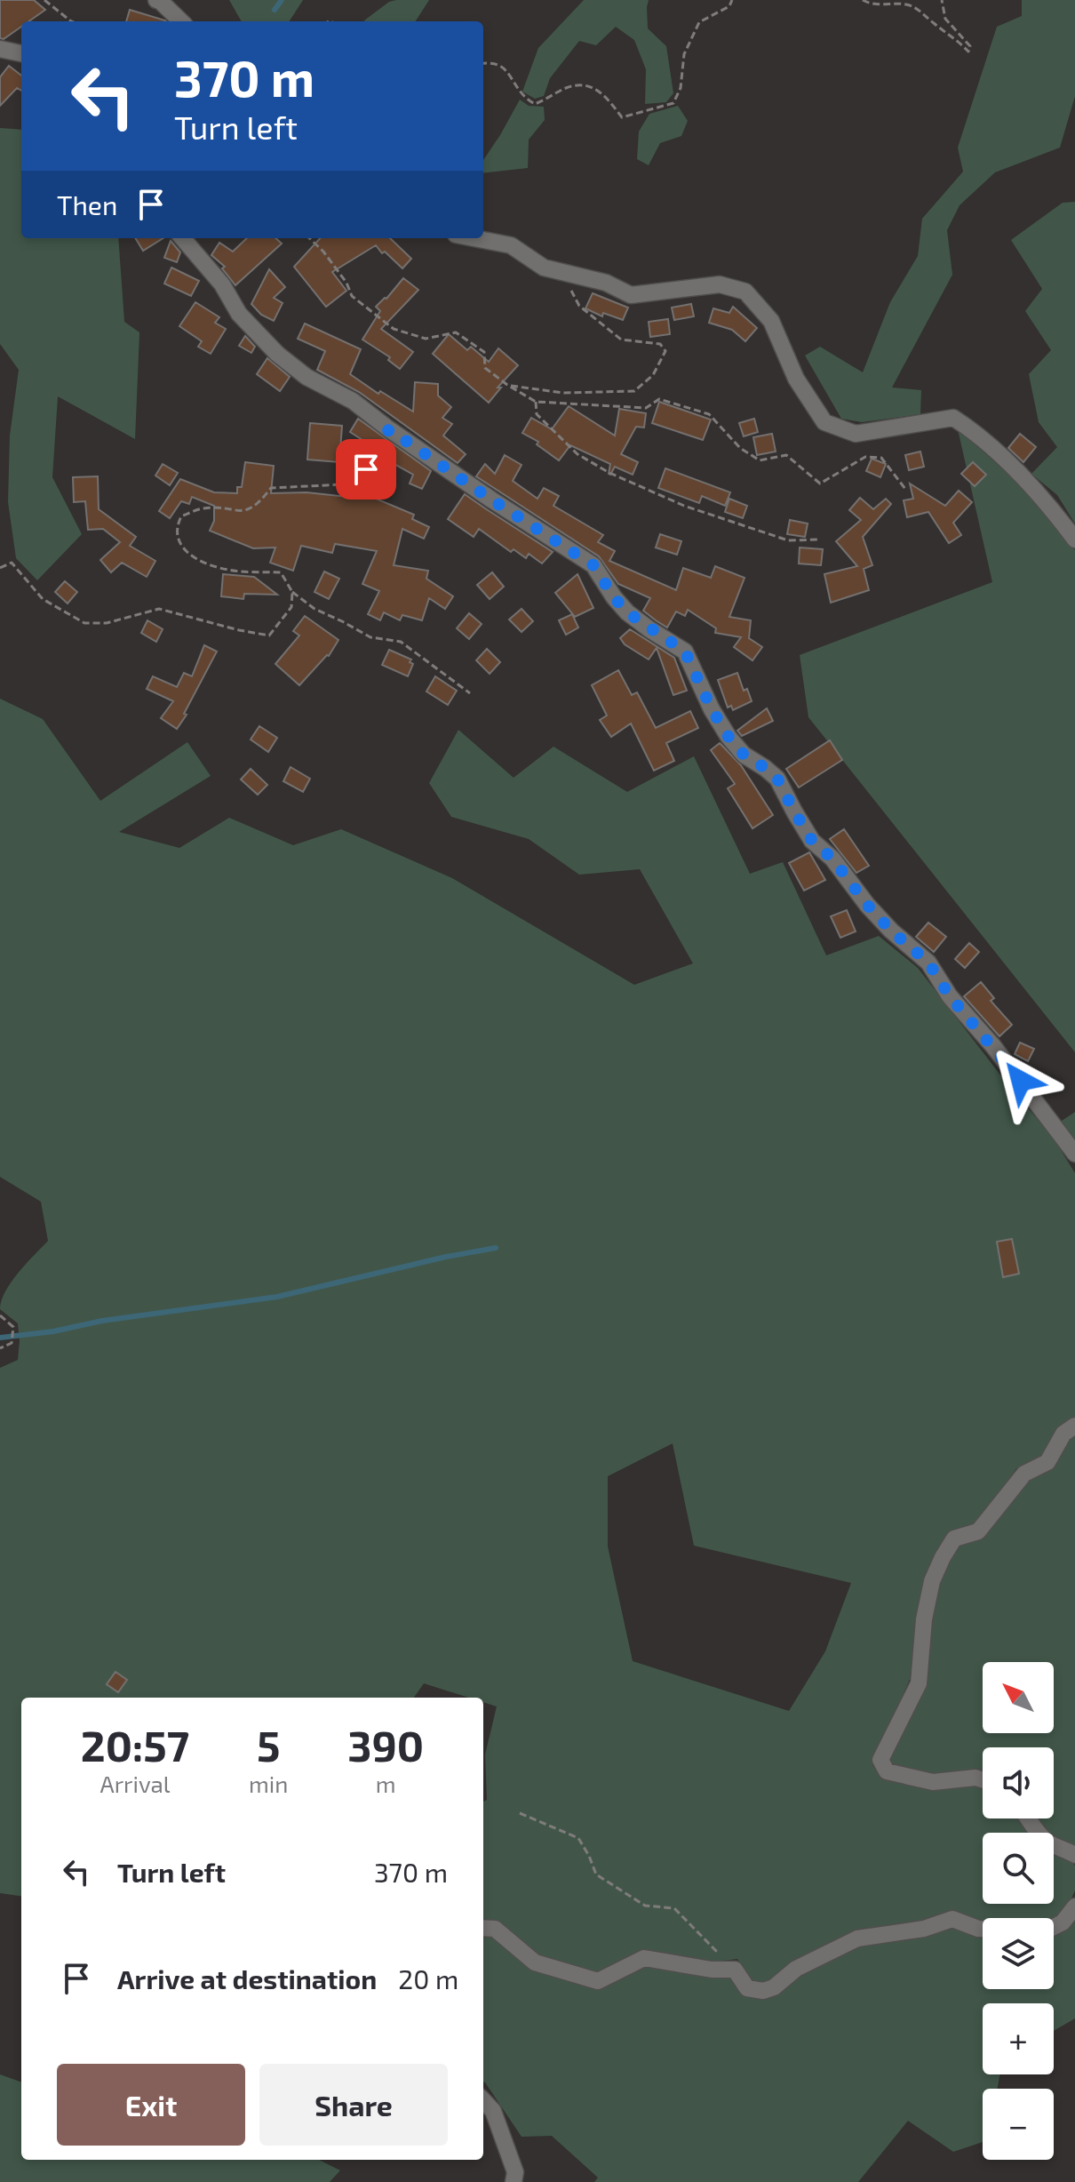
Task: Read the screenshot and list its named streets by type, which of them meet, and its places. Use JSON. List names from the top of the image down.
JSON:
{
  "north": "top left",
  "page": {
    "turn": ["370 m", "Turn left"],
    "then": "Then",
    "map_buttons": ["+", "−"],
    "eta": [
      "20:57",
      "Arrival",
      "5",
      "min",
      "390",
      "m"
    ],
    "list": [
      {
        "name": "Turn left",
        "value": "370 m"
      },
      {
        "name": "Arrive at destination",
        "value": "20 m"
      }
    ],
    "buttons": ["Exit", "Share"]
  }
}
